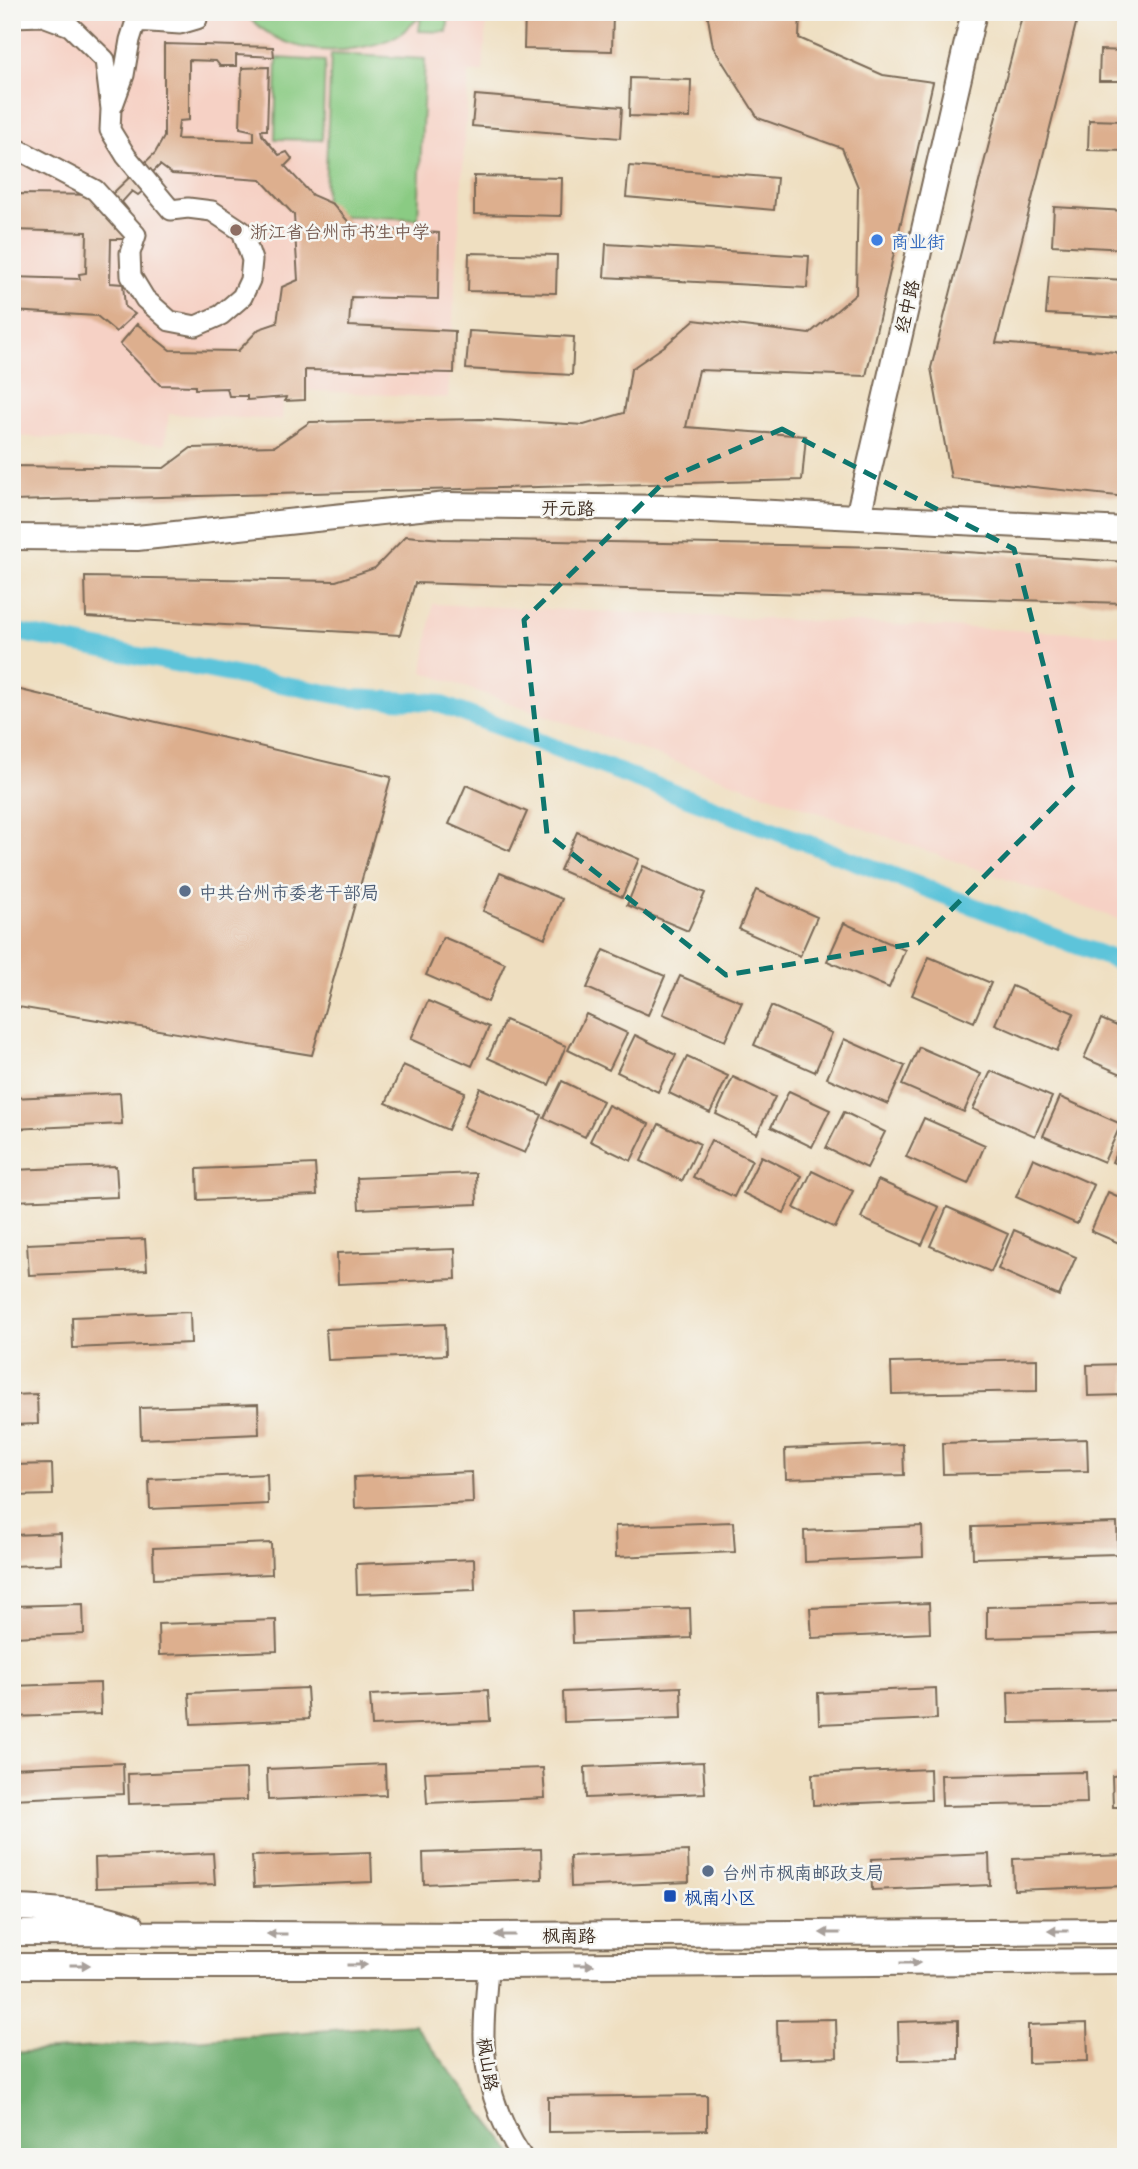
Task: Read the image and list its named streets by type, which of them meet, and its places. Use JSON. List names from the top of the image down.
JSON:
{
  "streets": {
    "main road": ["经中路", "开元路", "枫南路"],
    "street": ["枫山路"]
  },
  "crossings": [
    ["经中路", "开元路"],
    ["枫南路", "枫山路"]
  ],
  "places": {
    "other": [
      "浙江省台州市书生中学",
      "商业街",
      "中共台州市委老干部局",
      "台州市枫南邮政支局"
    ],
    "transit": ["枫南小区"]
  }
}
